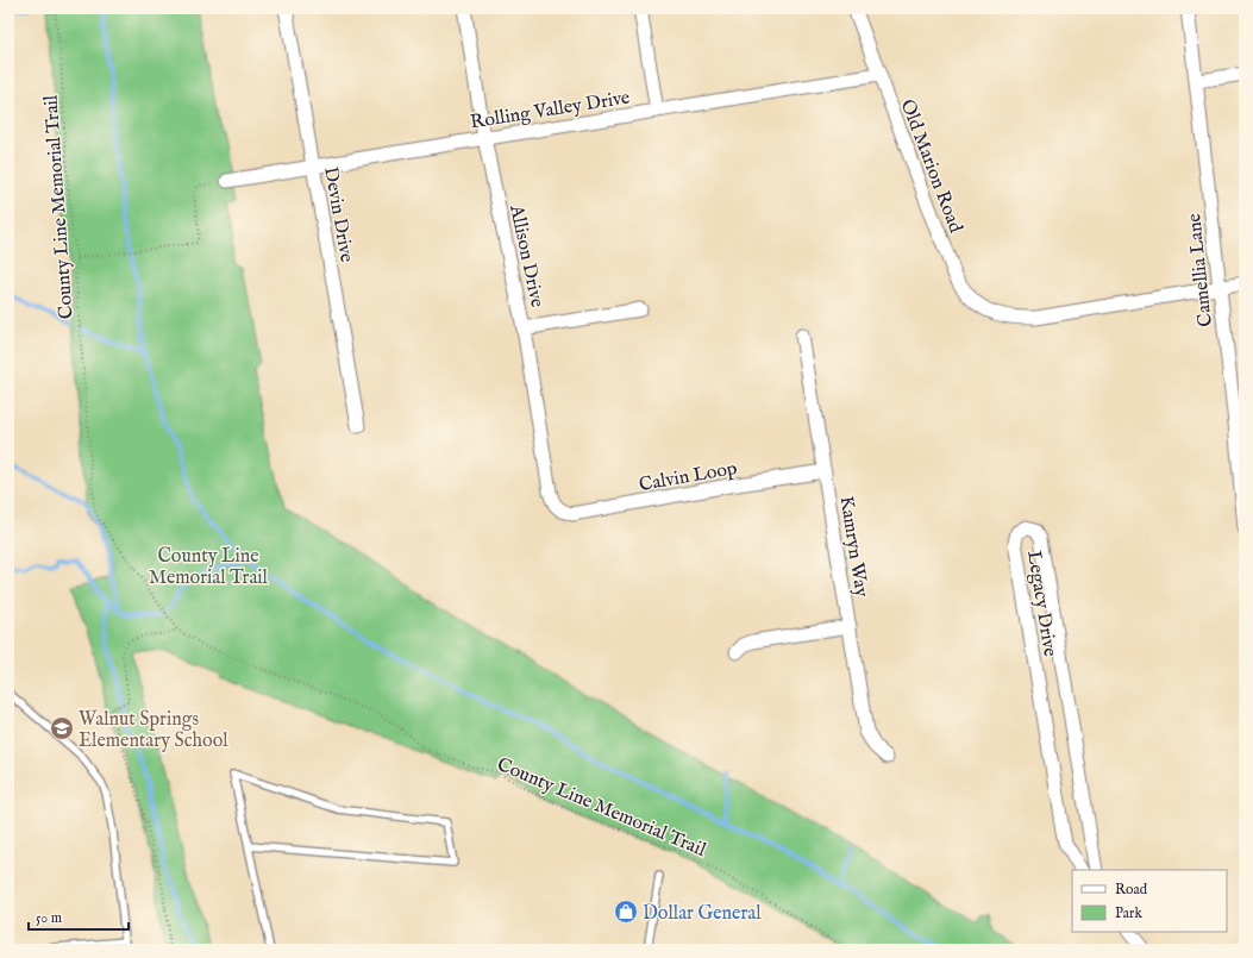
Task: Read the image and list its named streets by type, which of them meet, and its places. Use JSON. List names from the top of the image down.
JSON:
{
  "streets": {
    "street": [
      "Rolling Valley Drive",
      "Old Marion Road",
      "Devin Drive",
      "Allison Drive",
      "Camellia Lane",
      "Calvin Loop",
      "Kamryn Way",
      "Legacy Drive"
    ],
    "path": ["County Line Memorial Trail"]
  },
  "crossings": [
    ["Rolling Valley Drive", "Old Marion Road"],
    ["Rolling Valley Drive", "Devin Drive"],
    ["Rolling Valley Drive", "Allison Drive"],
    ["Old Marion Road", "Camellia Lane"],
    ["Allison Drive", "Calvin Loop"],
    ["Calvin Loop", "Kamryn Way"]
  ],
  "parks": ["County Line Memorial Trail"],
  "places": {
    "school or university": ["Walnut Springs Elementary School"],
    "shop": ["Dollar General"]
  },
  "legend": ["Road", "Park"],
  "scale_bar": "50 m"
}
